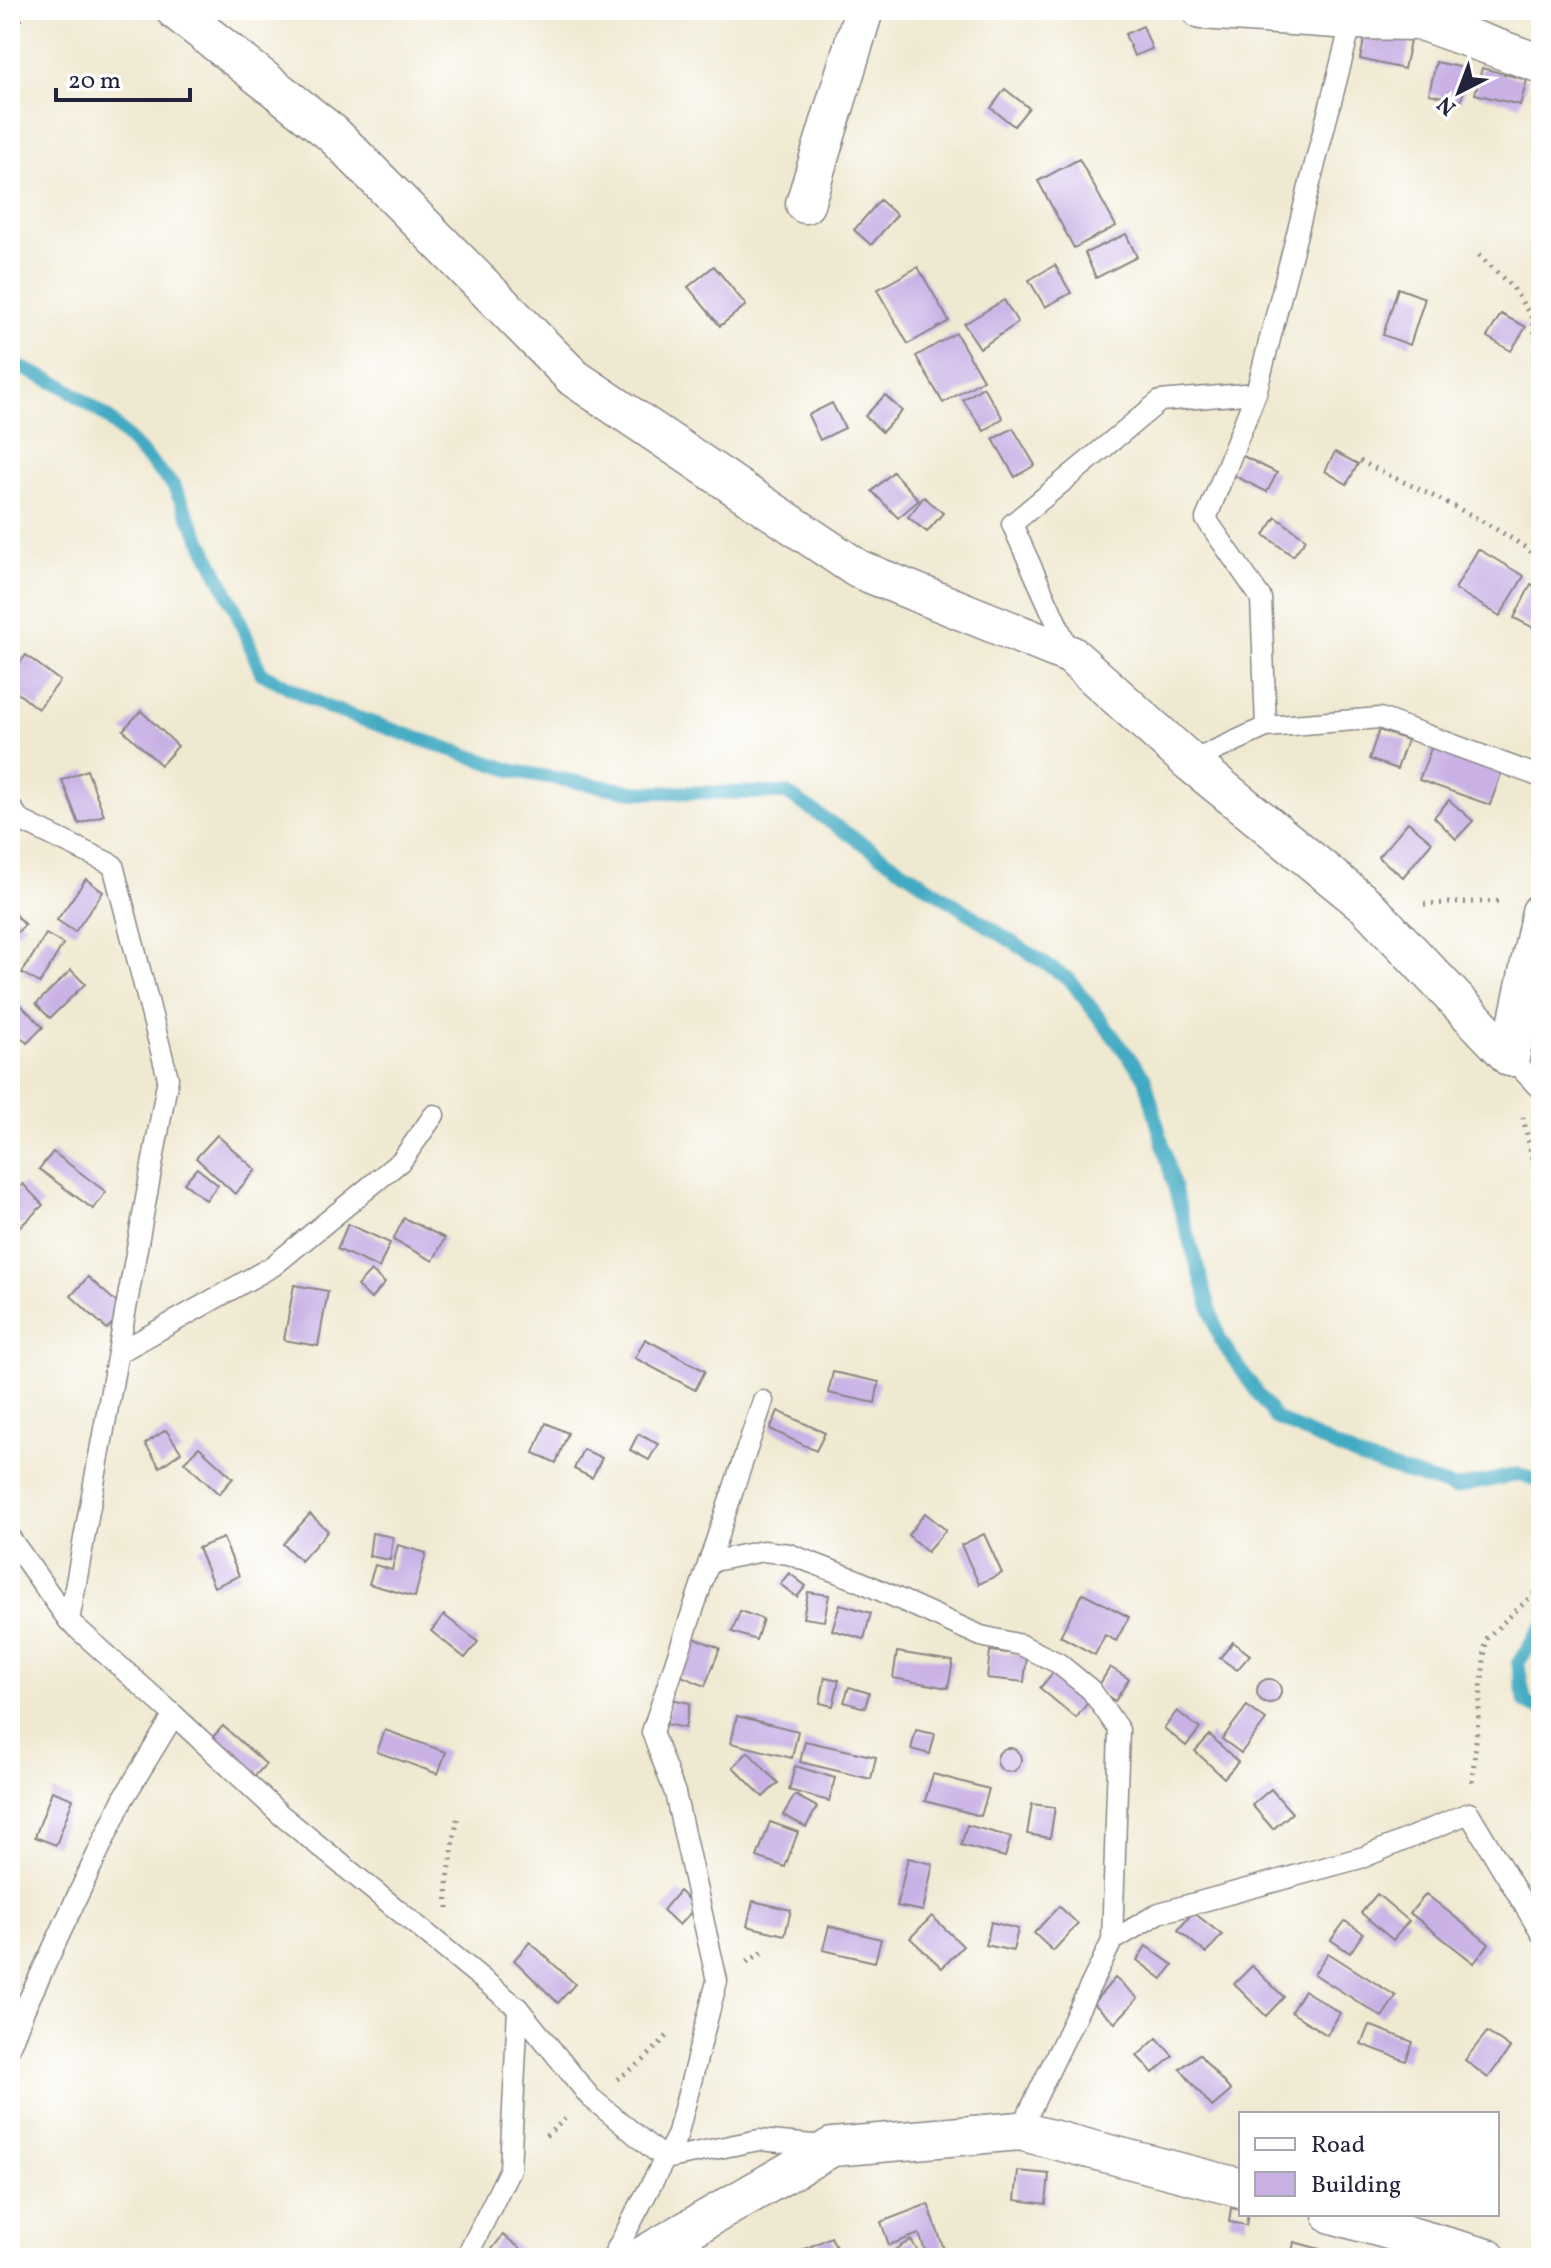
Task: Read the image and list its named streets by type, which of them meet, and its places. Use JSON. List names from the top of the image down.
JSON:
{
  "legend": ["Road", "Building"],
  "scale_bar": "20 m",
  "north": "bottom left"
}
